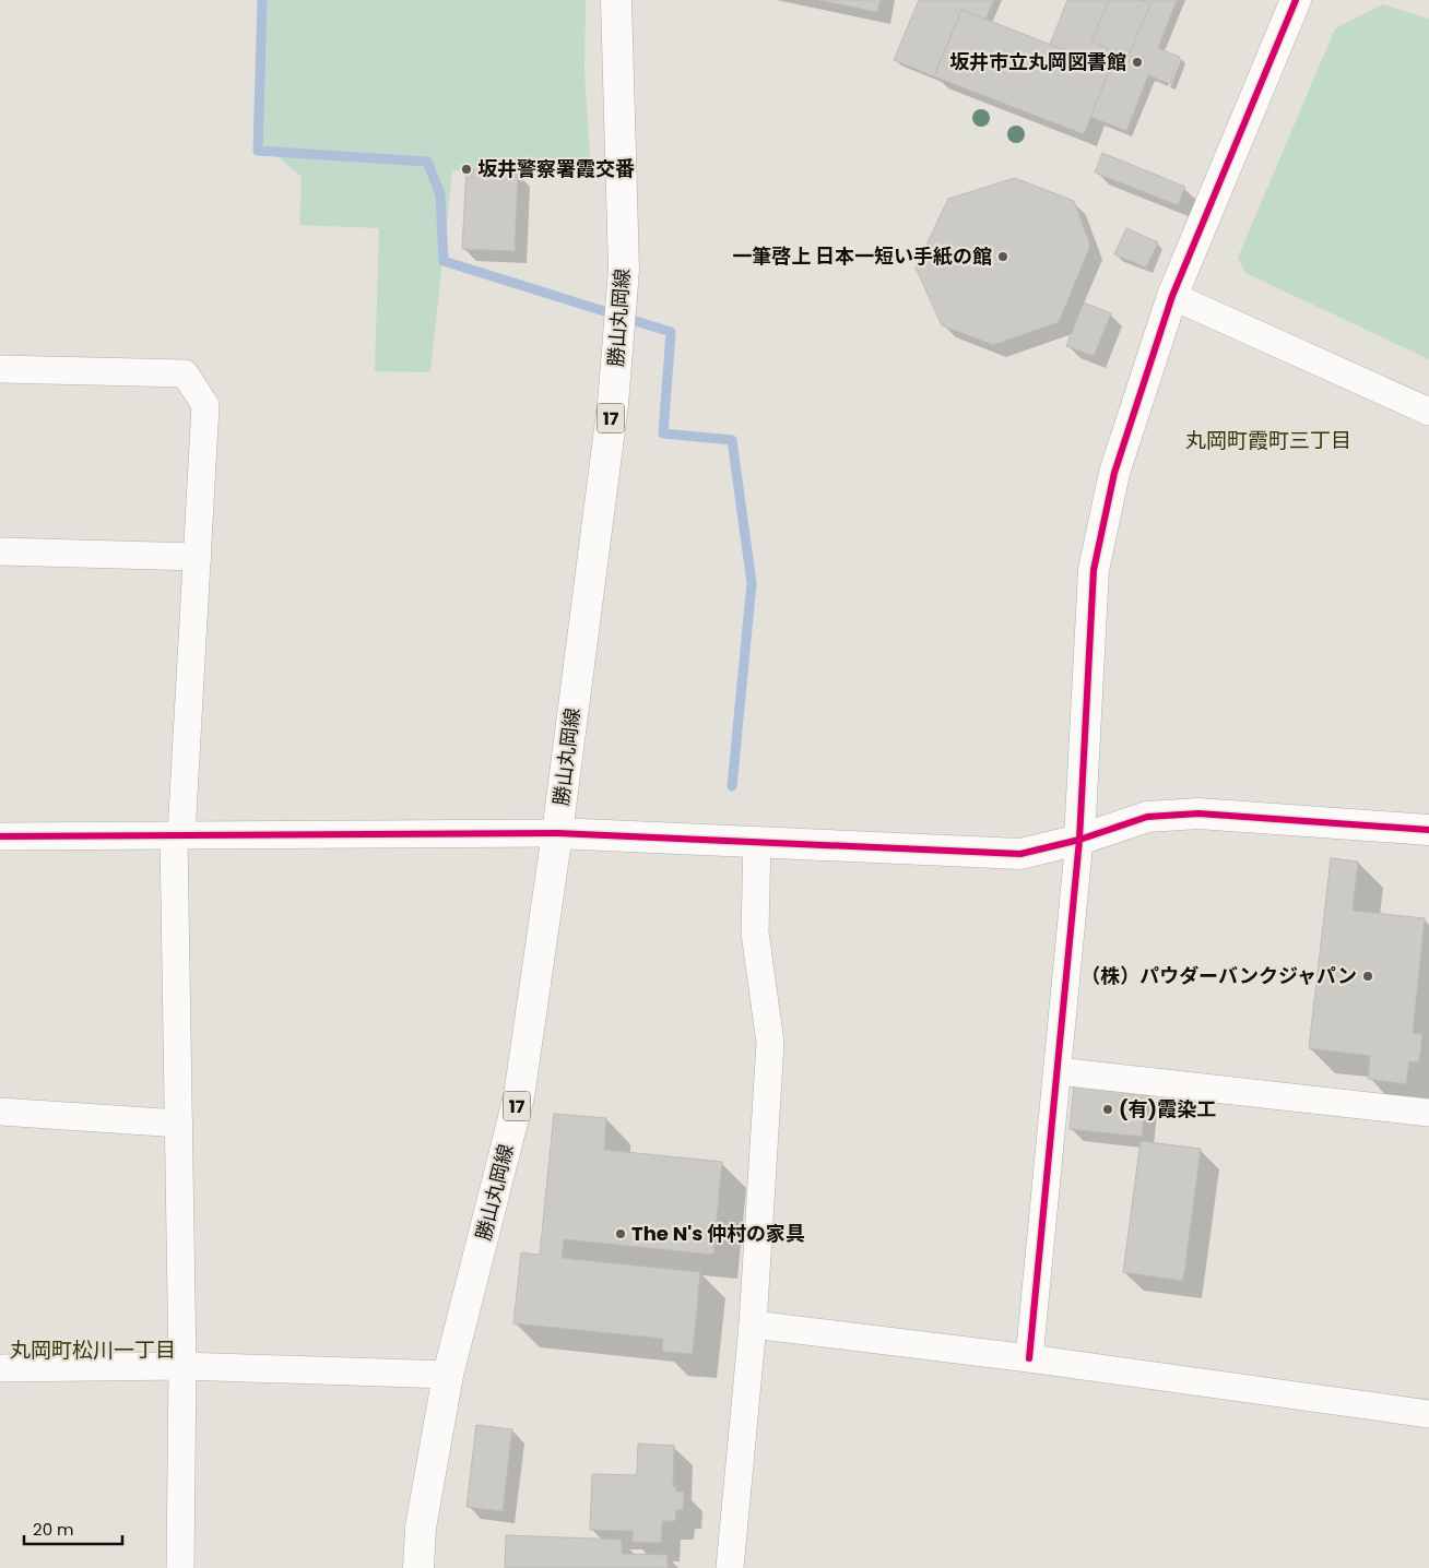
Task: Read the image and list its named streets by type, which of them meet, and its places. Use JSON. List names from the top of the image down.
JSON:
{
  "streets": {
    "street": ["勝山丸岡線", "17"]
  },
  "districts": ["丸岡町霞町三丁目", "丸岡町松川一丁目"],
  "places": [
    "坂井市立丸岡図書館",
    "坂井警察署霞交番",
    "一筆啓上 日本一短い手紙の館",
    "（株）パウダーバンクジャパン",
    "(有)霞染工",
    "The N's 仲村の家具"
  ],
  "scale_bar": "20 m"
}
